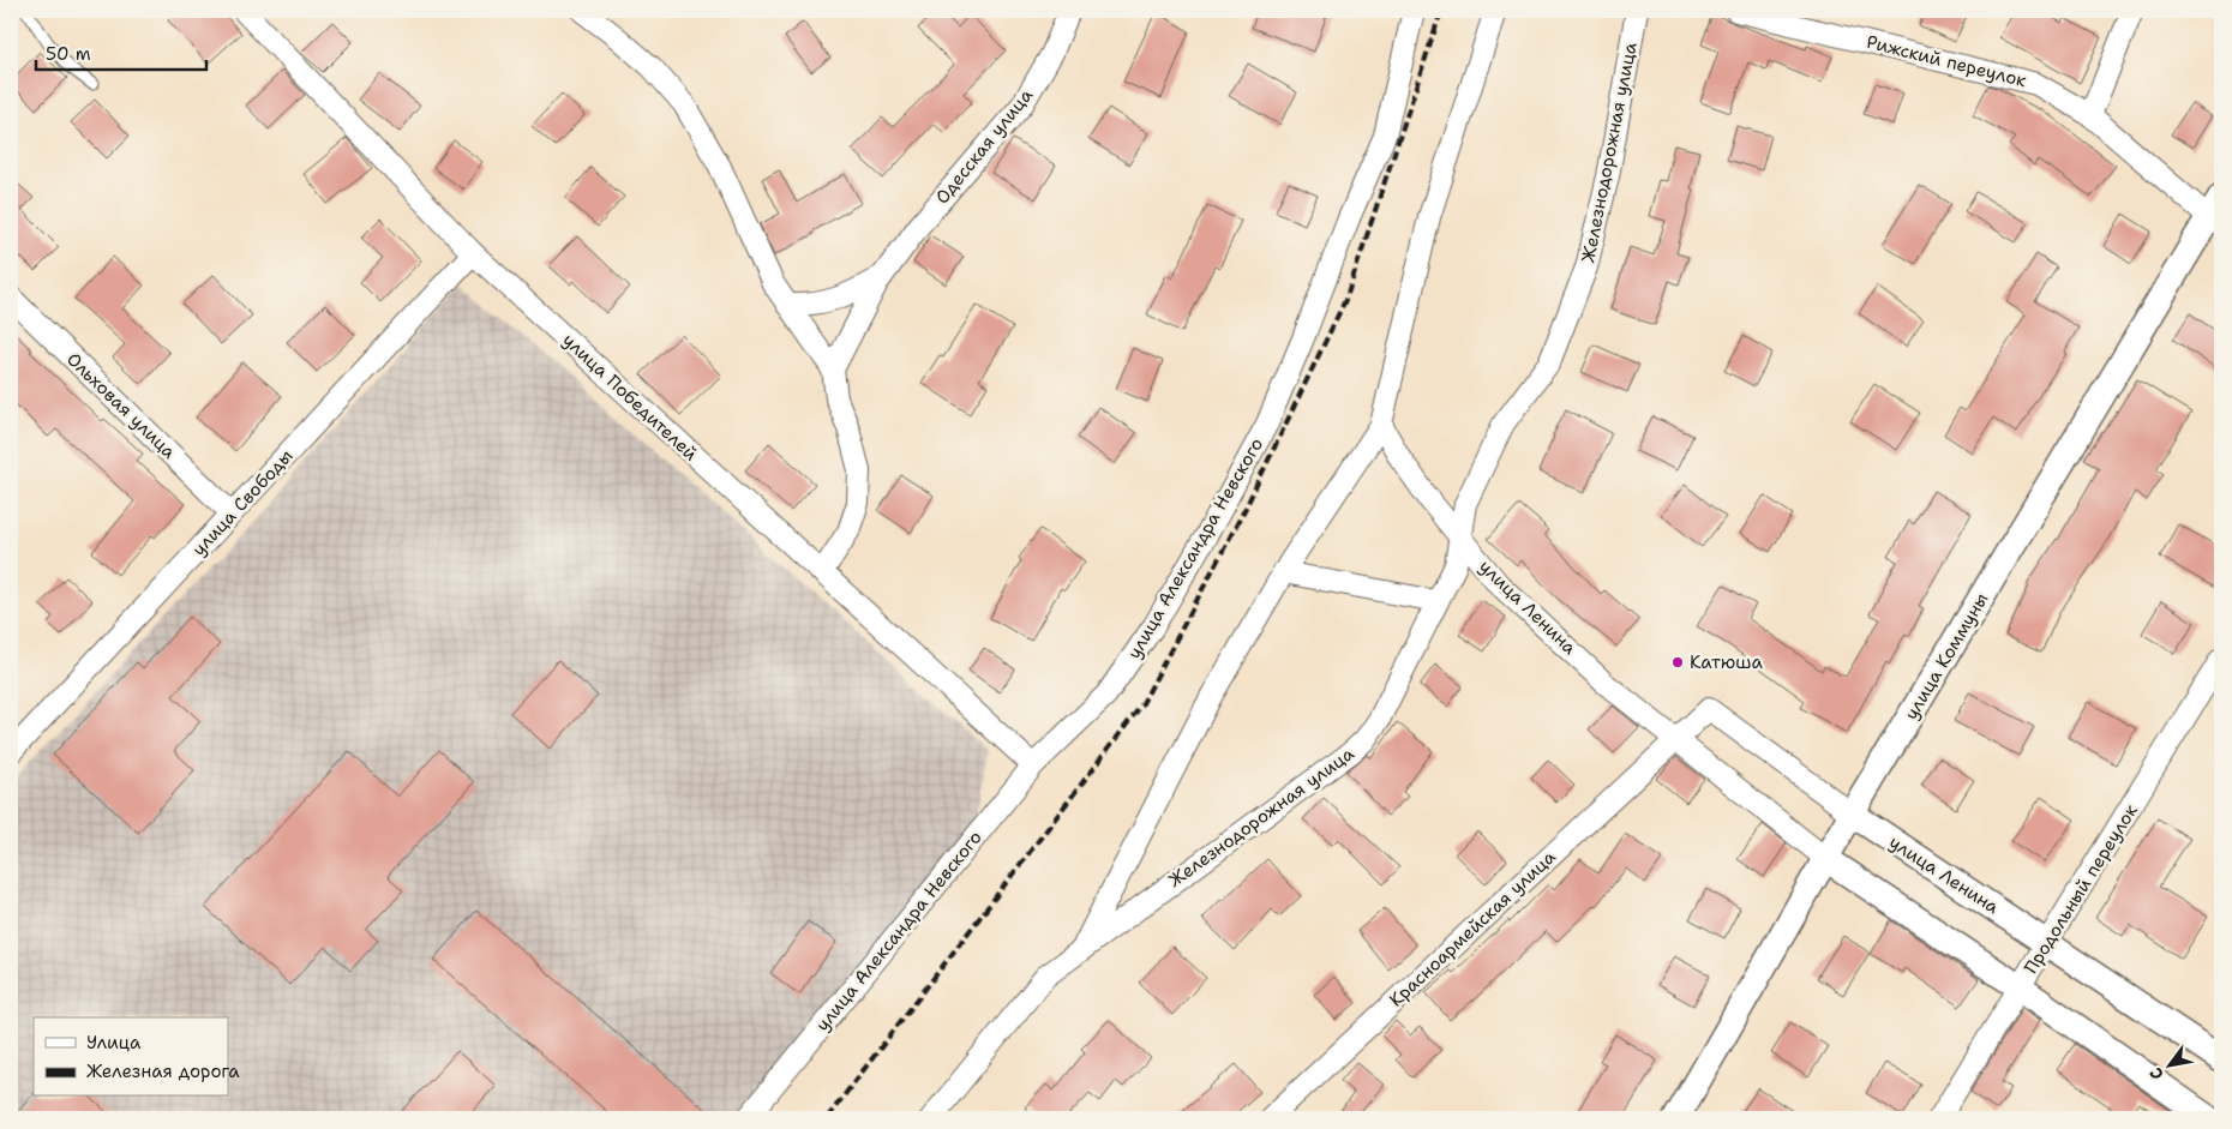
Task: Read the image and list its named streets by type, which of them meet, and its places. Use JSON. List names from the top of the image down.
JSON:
{
  "streets": {
    "street": [
      "Рижский переулок",
      "Одесская улица",
      "Железнодорожная улица",
      "улица Победителей",
      "Ольховая улица",
      "улица Свободы",
      "улица Александра Невского",
      "улица Ленина",
      "улица Коммуны",
      "Продольный переулок",
      "Красноармейская улица"
    ]
  },
  "crossings": [
    ["Рижский переулок", "улица Коммуны"],
    ["Железнодорожная улица", "улица Ленина"],
    ["улица Победителей", "улица Свободы"],
    ["улица Победителей", "улица Александра Невского"],
    ["Ольховая улица", "улица Свободы"],
    ["улица Ленина", "улица Коммуны"],
    ["улица Ленина", "Продольный переулок"],
    ["улица Ленина", "Красноармейская улица"]
  ],
  "places": ["Катюша"],
  "legend": ["Улица", "Железная дорога"],
  "scale_bar": "50 m",
  "north": "bottom left"
}
